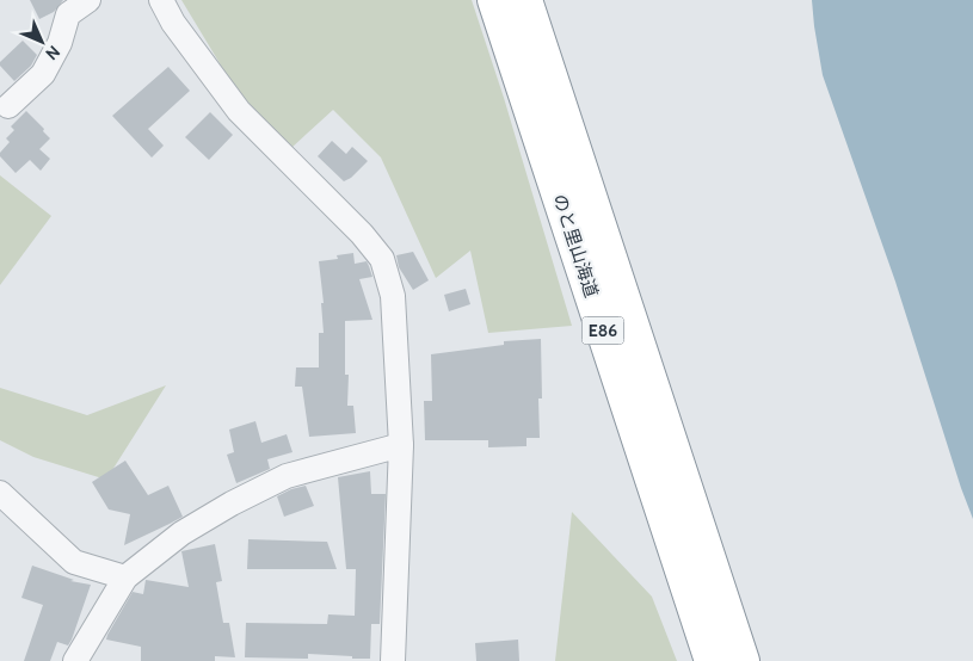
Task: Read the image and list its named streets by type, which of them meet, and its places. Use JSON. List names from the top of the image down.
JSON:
{
  "streets": {
    "highway": ["のと里山海道", "E86"]
  },
  "north": "bottom right"
}
